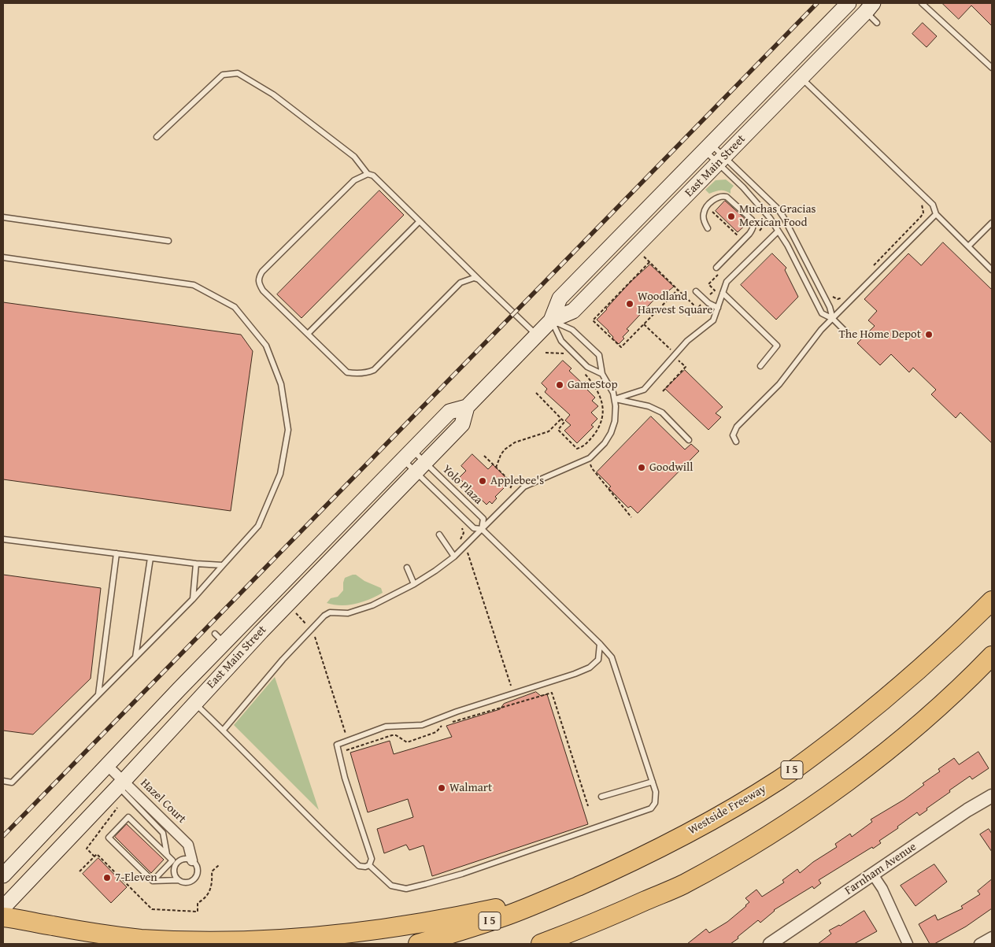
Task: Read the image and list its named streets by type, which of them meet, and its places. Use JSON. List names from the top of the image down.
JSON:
{
  "streets": {
    "highway": ["I 5", "Westside Freeway"],
    "main road": ["East Main Street"],
    "street": ["Hazel Court", "Farnham Avenue"],
    "lane": ["Yolo Plaza"]
  },
  "crossings": [
    ["East Main Street", "Yolo Plaza"],
    ["East Main Street", "Hazel Court"]
  ],
  "places": [
    "Muchas Gracias Mexican Food",
    "Woodland Harvest Square",
    "The Home Depot",
    "GameStop",
    "Goodwill",
    "Applebee's",
    "Walmart",
    "7-Eleven"
  ]
}
